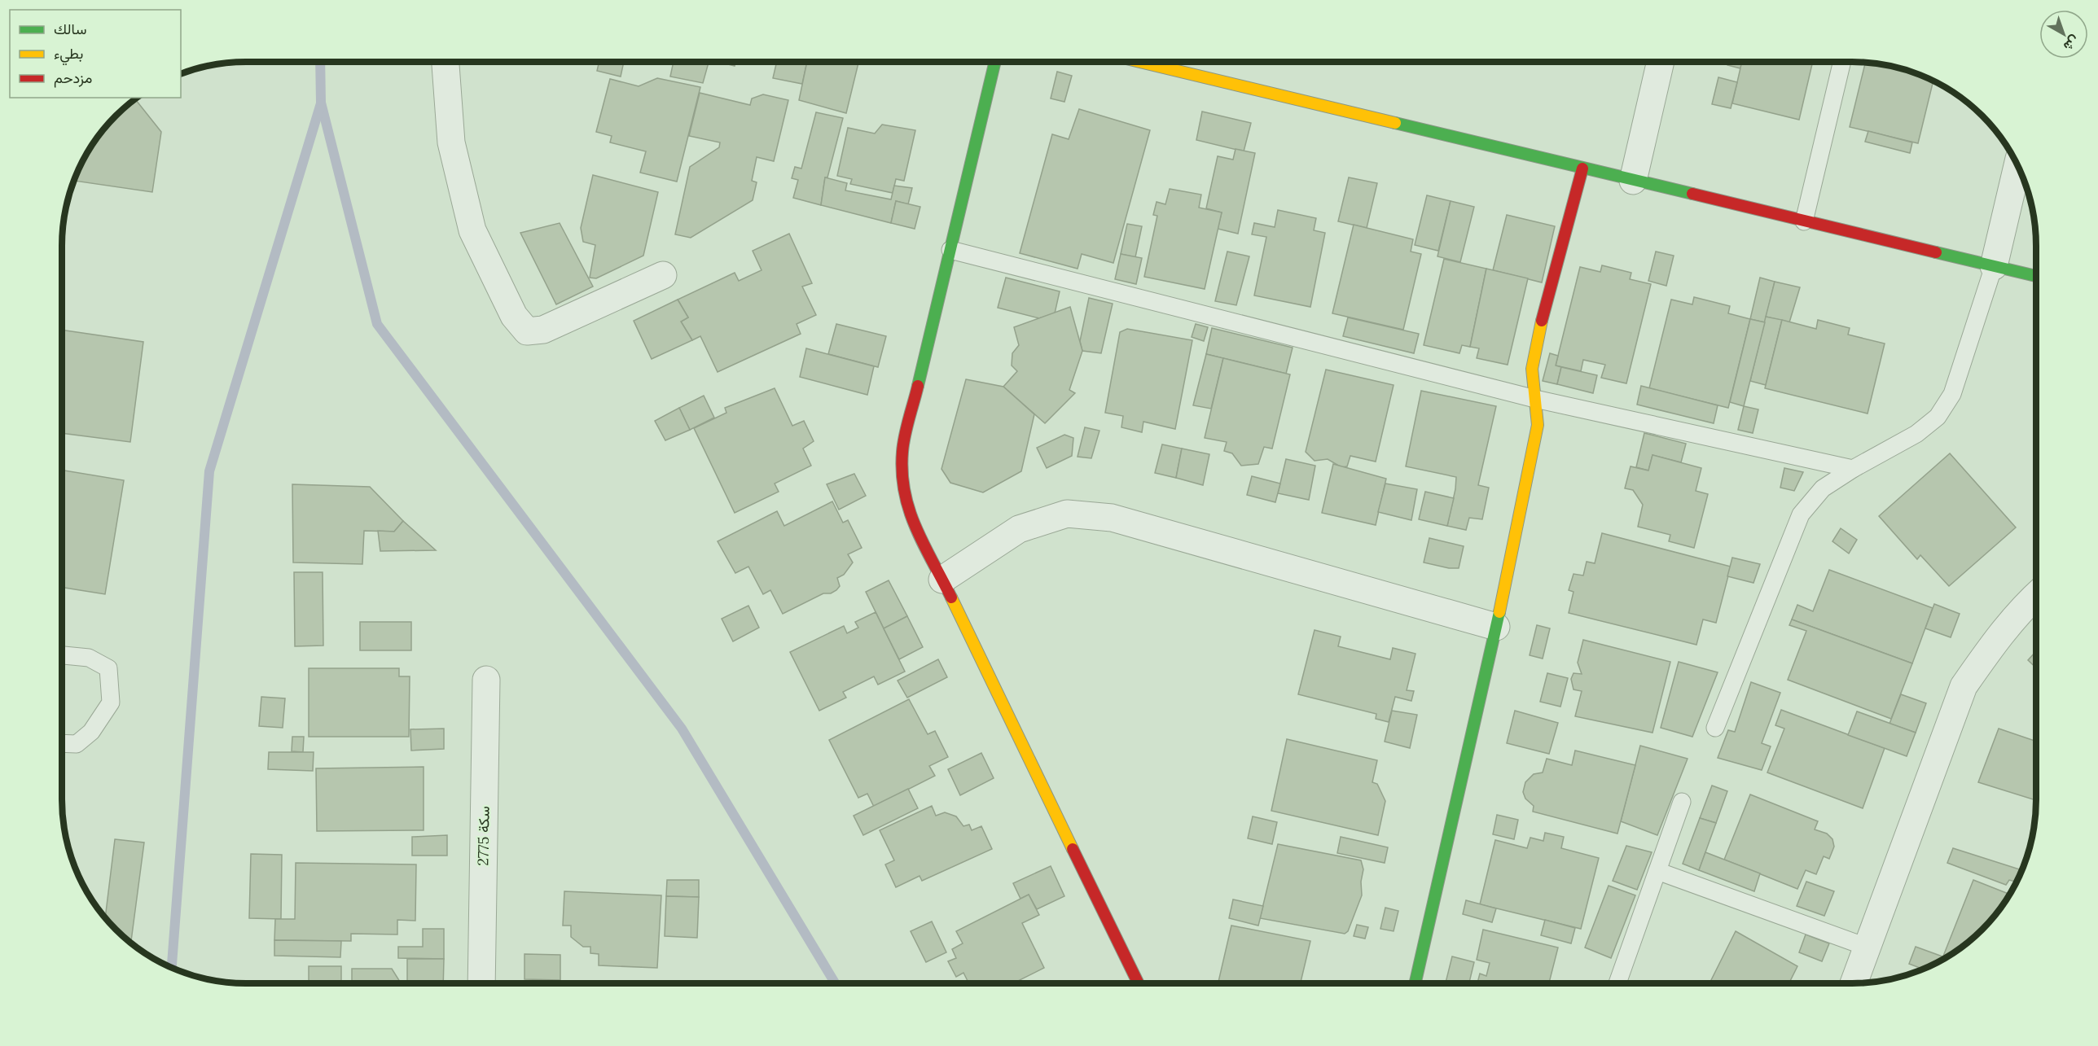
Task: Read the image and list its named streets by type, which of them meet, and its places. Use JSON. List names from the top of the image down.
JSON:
{
  "streets": {
    "street": ["سكة 2775"]
  },
  "legend": ["سالك", "بطيء", "مزدحم"],
  "north": "bottom right"
}
